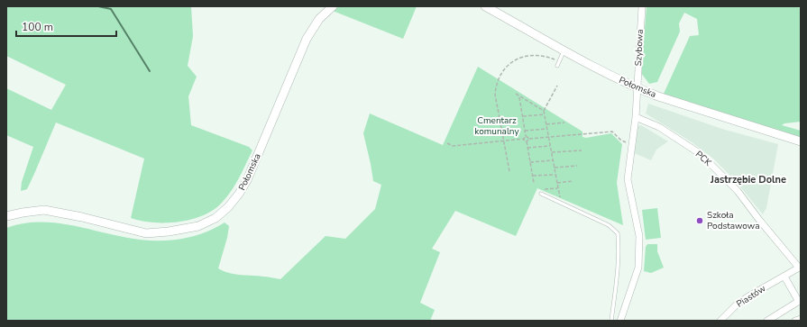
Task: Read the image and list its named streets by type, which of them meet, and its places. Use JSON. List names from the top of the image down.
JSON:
{
  "streets": {
    "street": [
      "Szybowa",
      "Połomska",
      "PCK",
      "Piastów"
    ]
  },
  "crossings": [
    ["Szybowa", "Połomska"],
    ["Szybowa", "PCK"],
    ["PCK", "Piastów"]
  ],
  "districts": ["Jastrzębie Dolne"],
  "parks": ["Cmentarz komunalny"],
  "places": ["Szkoła Podstawowa"],
  "scale_bar": "100 m"
}
